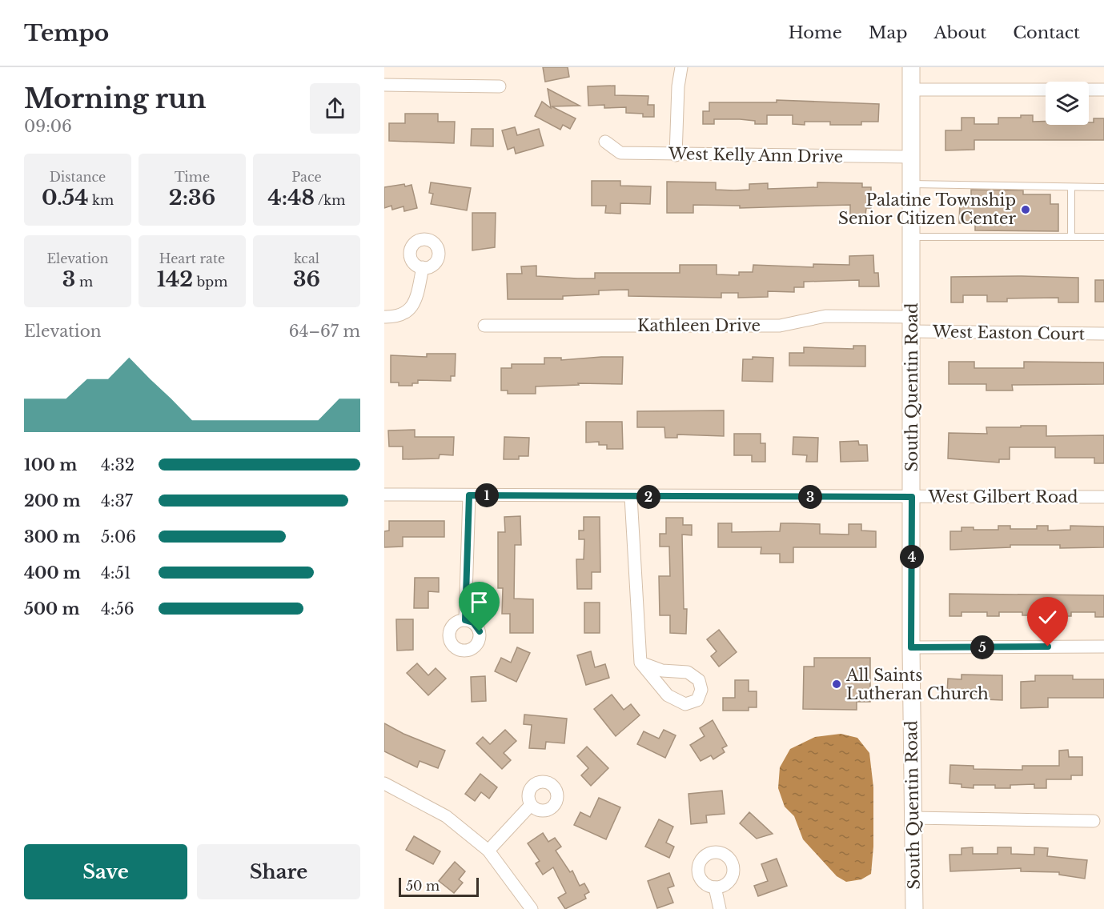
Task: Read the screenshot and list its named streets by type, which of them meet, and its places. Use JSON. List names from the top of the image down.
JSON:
{
  "streets": {
    "main road": ["South Quentin Road"],
    "street": [
      "West Kelly Ann Drive",
      "Kathleen Drive",
      "West Easton Court",
      "West Gilbert Road"
    ]
  },
  "crossings": [
    ["West Kelly Ann Drive", "South Quentin Road"],
    ["Kathleen Drive", "West Easton Court"],
    ["Kathleen Drive", "South Quentin Road"],
    ["West Easton Court", "South Quentin Road"],
    ["South Quentin Road", "West Gilbert Road"]
  ],
  "places": ["Palatine Township Senior Citizen Center", "All Saints Lutheran Church"],
  "scale_bar": "50 m",
  "page": {
    "header": "Tempo",
    "nav": [
      "Home",
      "Map",
      "About",
      "Contact"
    ],
    "heading": ["Morning run", "09:06"],
    "stats": [
      ["Distance", "0.54 km"],
      ["Time", "2:36"],
      ["Pace", "4:48 /km"],
      ["Elevation", "3 m"],
      ["Heart rate", "142 bpm"],
      ["kcal", "36"]
    ],
    "chart": ["Elevation", "64–67 m"],
    "list": [
      {
        "name": "100 m",
        "note": "4:32"
      },
      {
        "name": "200 m",
        "note": "4:37"
      },
      {
        "name": "300 m",
        "note": "5:06"
      },
      {
        "name": "400 m",
        "note": "4:51"
      },
      {
        "name": "500 m",
        "note": "4:56"
      }
    ],
    "pins": [
      "1",
      "2",
      "3",
      "4",
      "5"
    ],
    "buttons": ["Save", "Share"],
    "scale": "50 m"
  }
}
